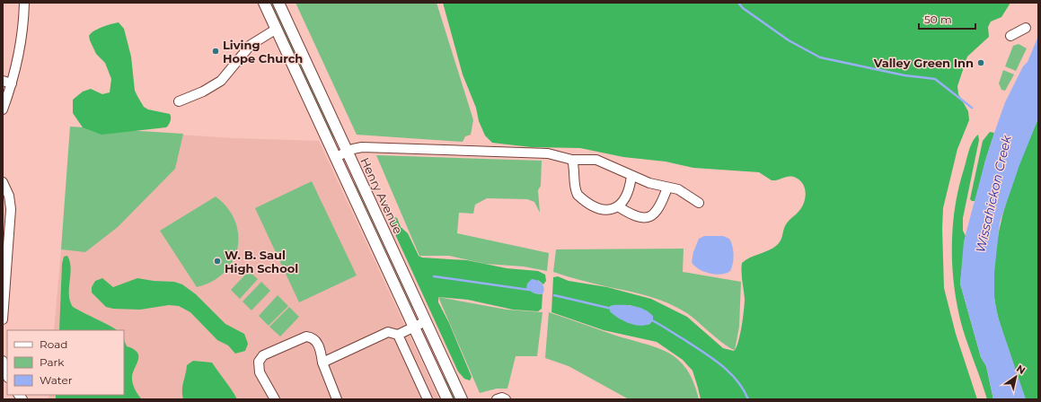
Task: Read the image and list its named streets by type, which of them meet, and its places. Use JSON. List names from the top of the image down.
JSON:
{
  "streets": {
    "main road": ["Henry Avenue"]
  },
  "water": ["Wissahickon Creek"],
  "places": ["Living Hope Church", "Valley Green Inn", "W. B. Saul High School"],
  "legend": ["Road", "Park", "Water"],
  "scale_bar": "50 m",
  "north": "top right"
}
